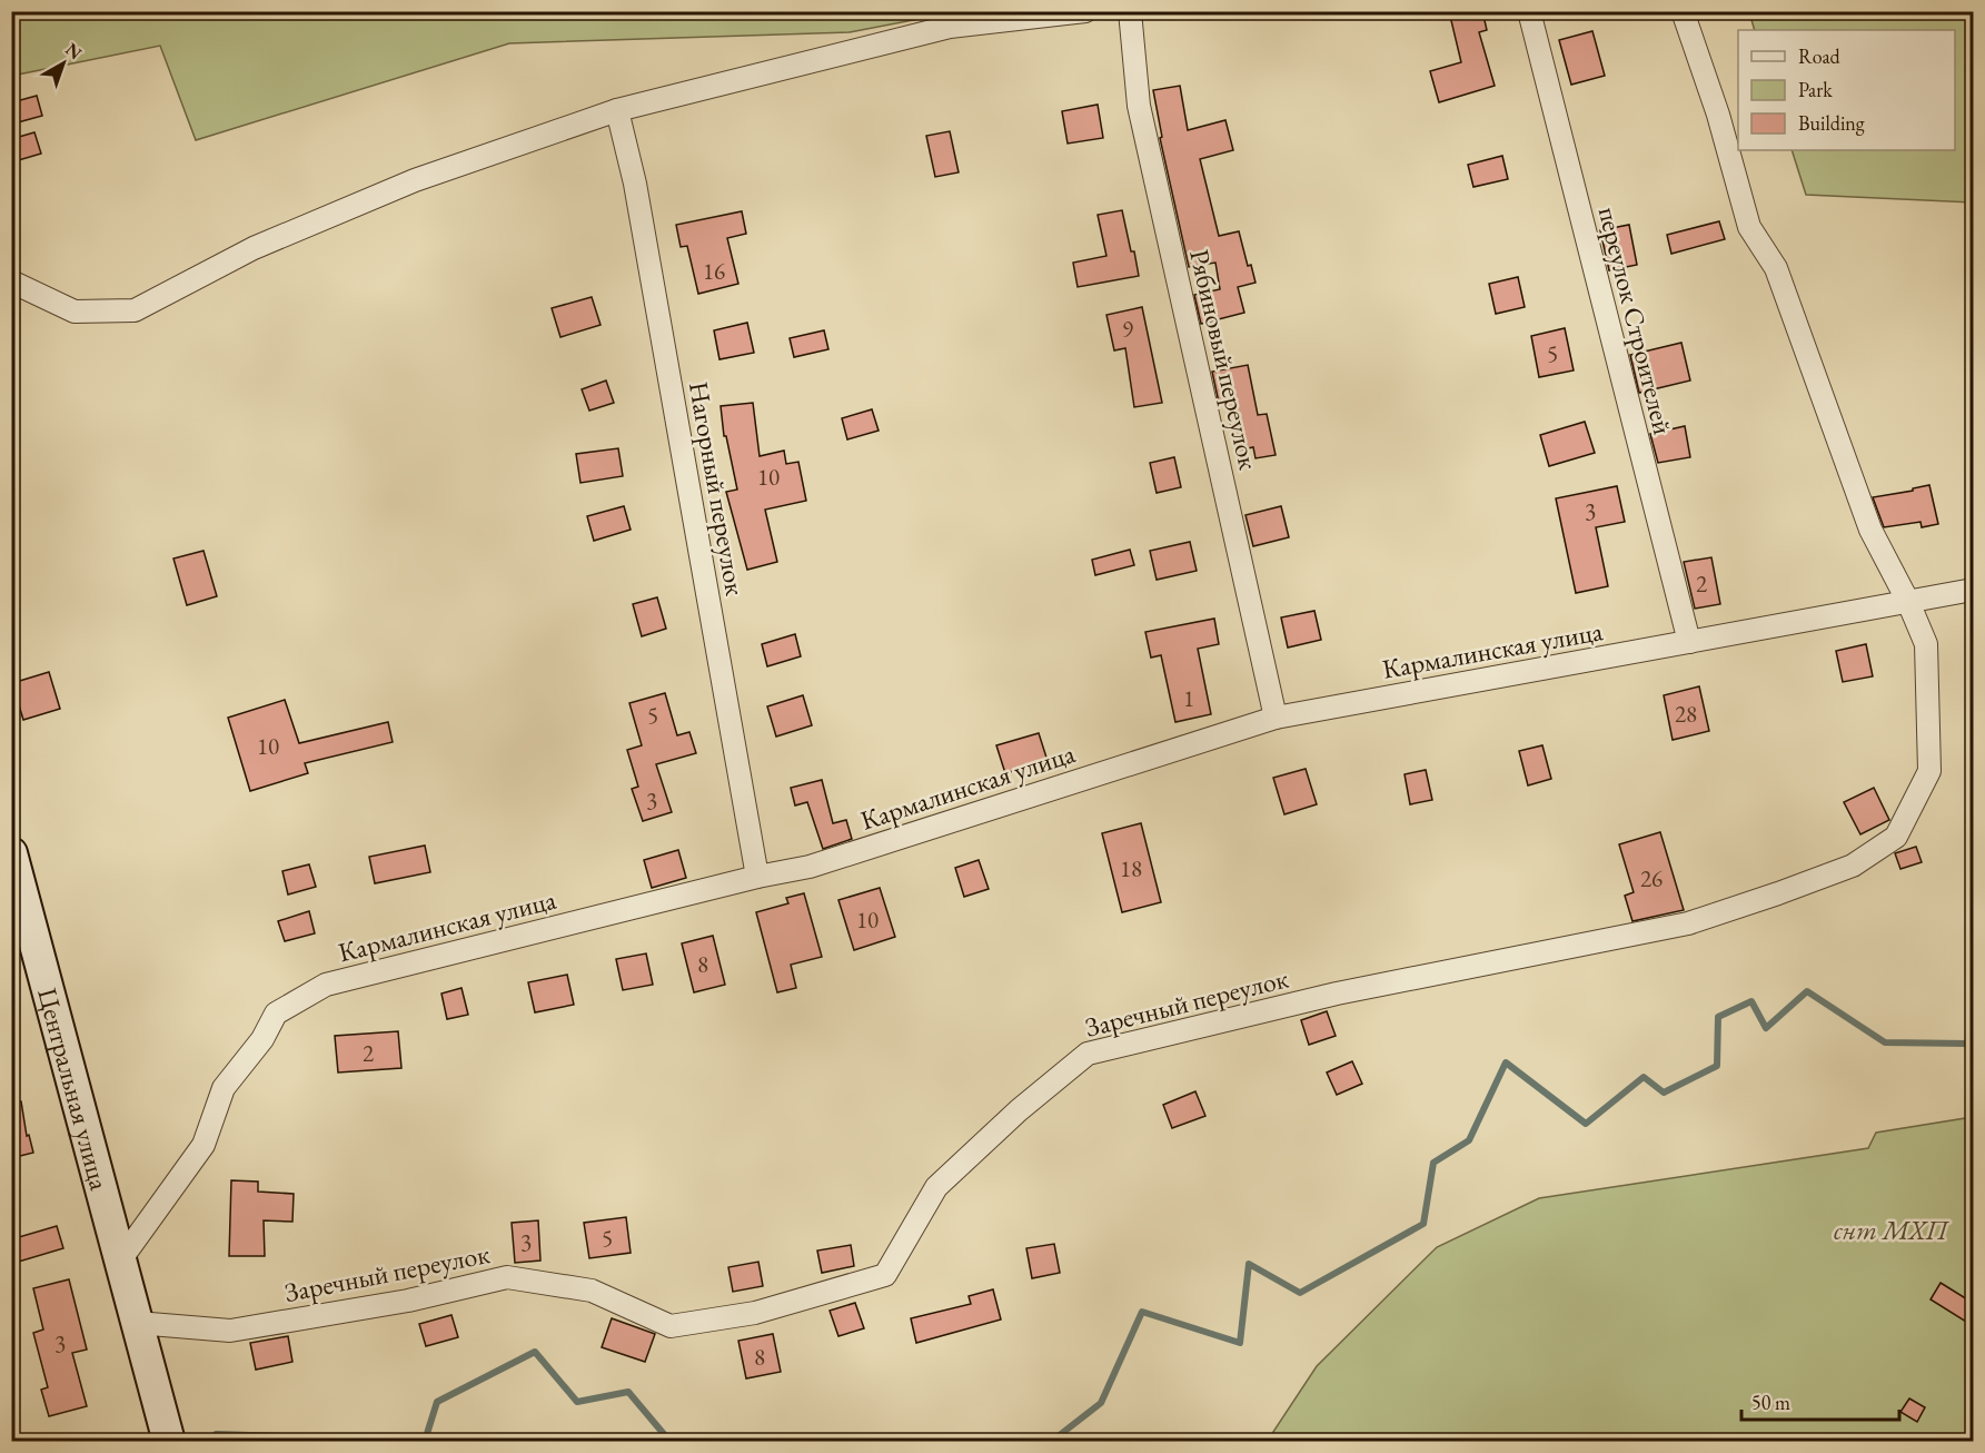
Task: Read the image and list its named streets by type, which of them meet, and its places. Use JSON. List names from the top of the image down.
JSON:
{
  "streets": {
    "street": [
      "переулок Строителей",
      "Рябиновый переулок",
      "Нагорный переулок",
      "Кармалинская улица",
      "Заречный переулок",
      "Центральная улица"
    ]
  },
  "crossings": [
    ["переулок Строителей", "Кармалинская улица"],
    ["Рябиновый переулок", "Кармалинская улица"],
    ["Нагорный переулок", "Кармалинская улица"],
    ["Кармалинская улица", "Заречный переулок"],
    ["Кармалинская улица", "Центральная улица"],
    ["Заречный переулок", "Центральная улица"]
  ],
  "parks": ["снт МХП"],
  "house_numbers": [
    "16",
    "9",
    "5",
    "10",
    "3",
    "2",
    "1",
    "28",
    "5",
    "10",
    "3",
    "18",
    "26",
    "10",
    "8",
    "2",
    "5",
    "3",
    "3",
    "8"
  ],
  "legend": ["Road", "Park", "Building"],
  "scale_bar": "50 m",
  "north": "top right"
}
